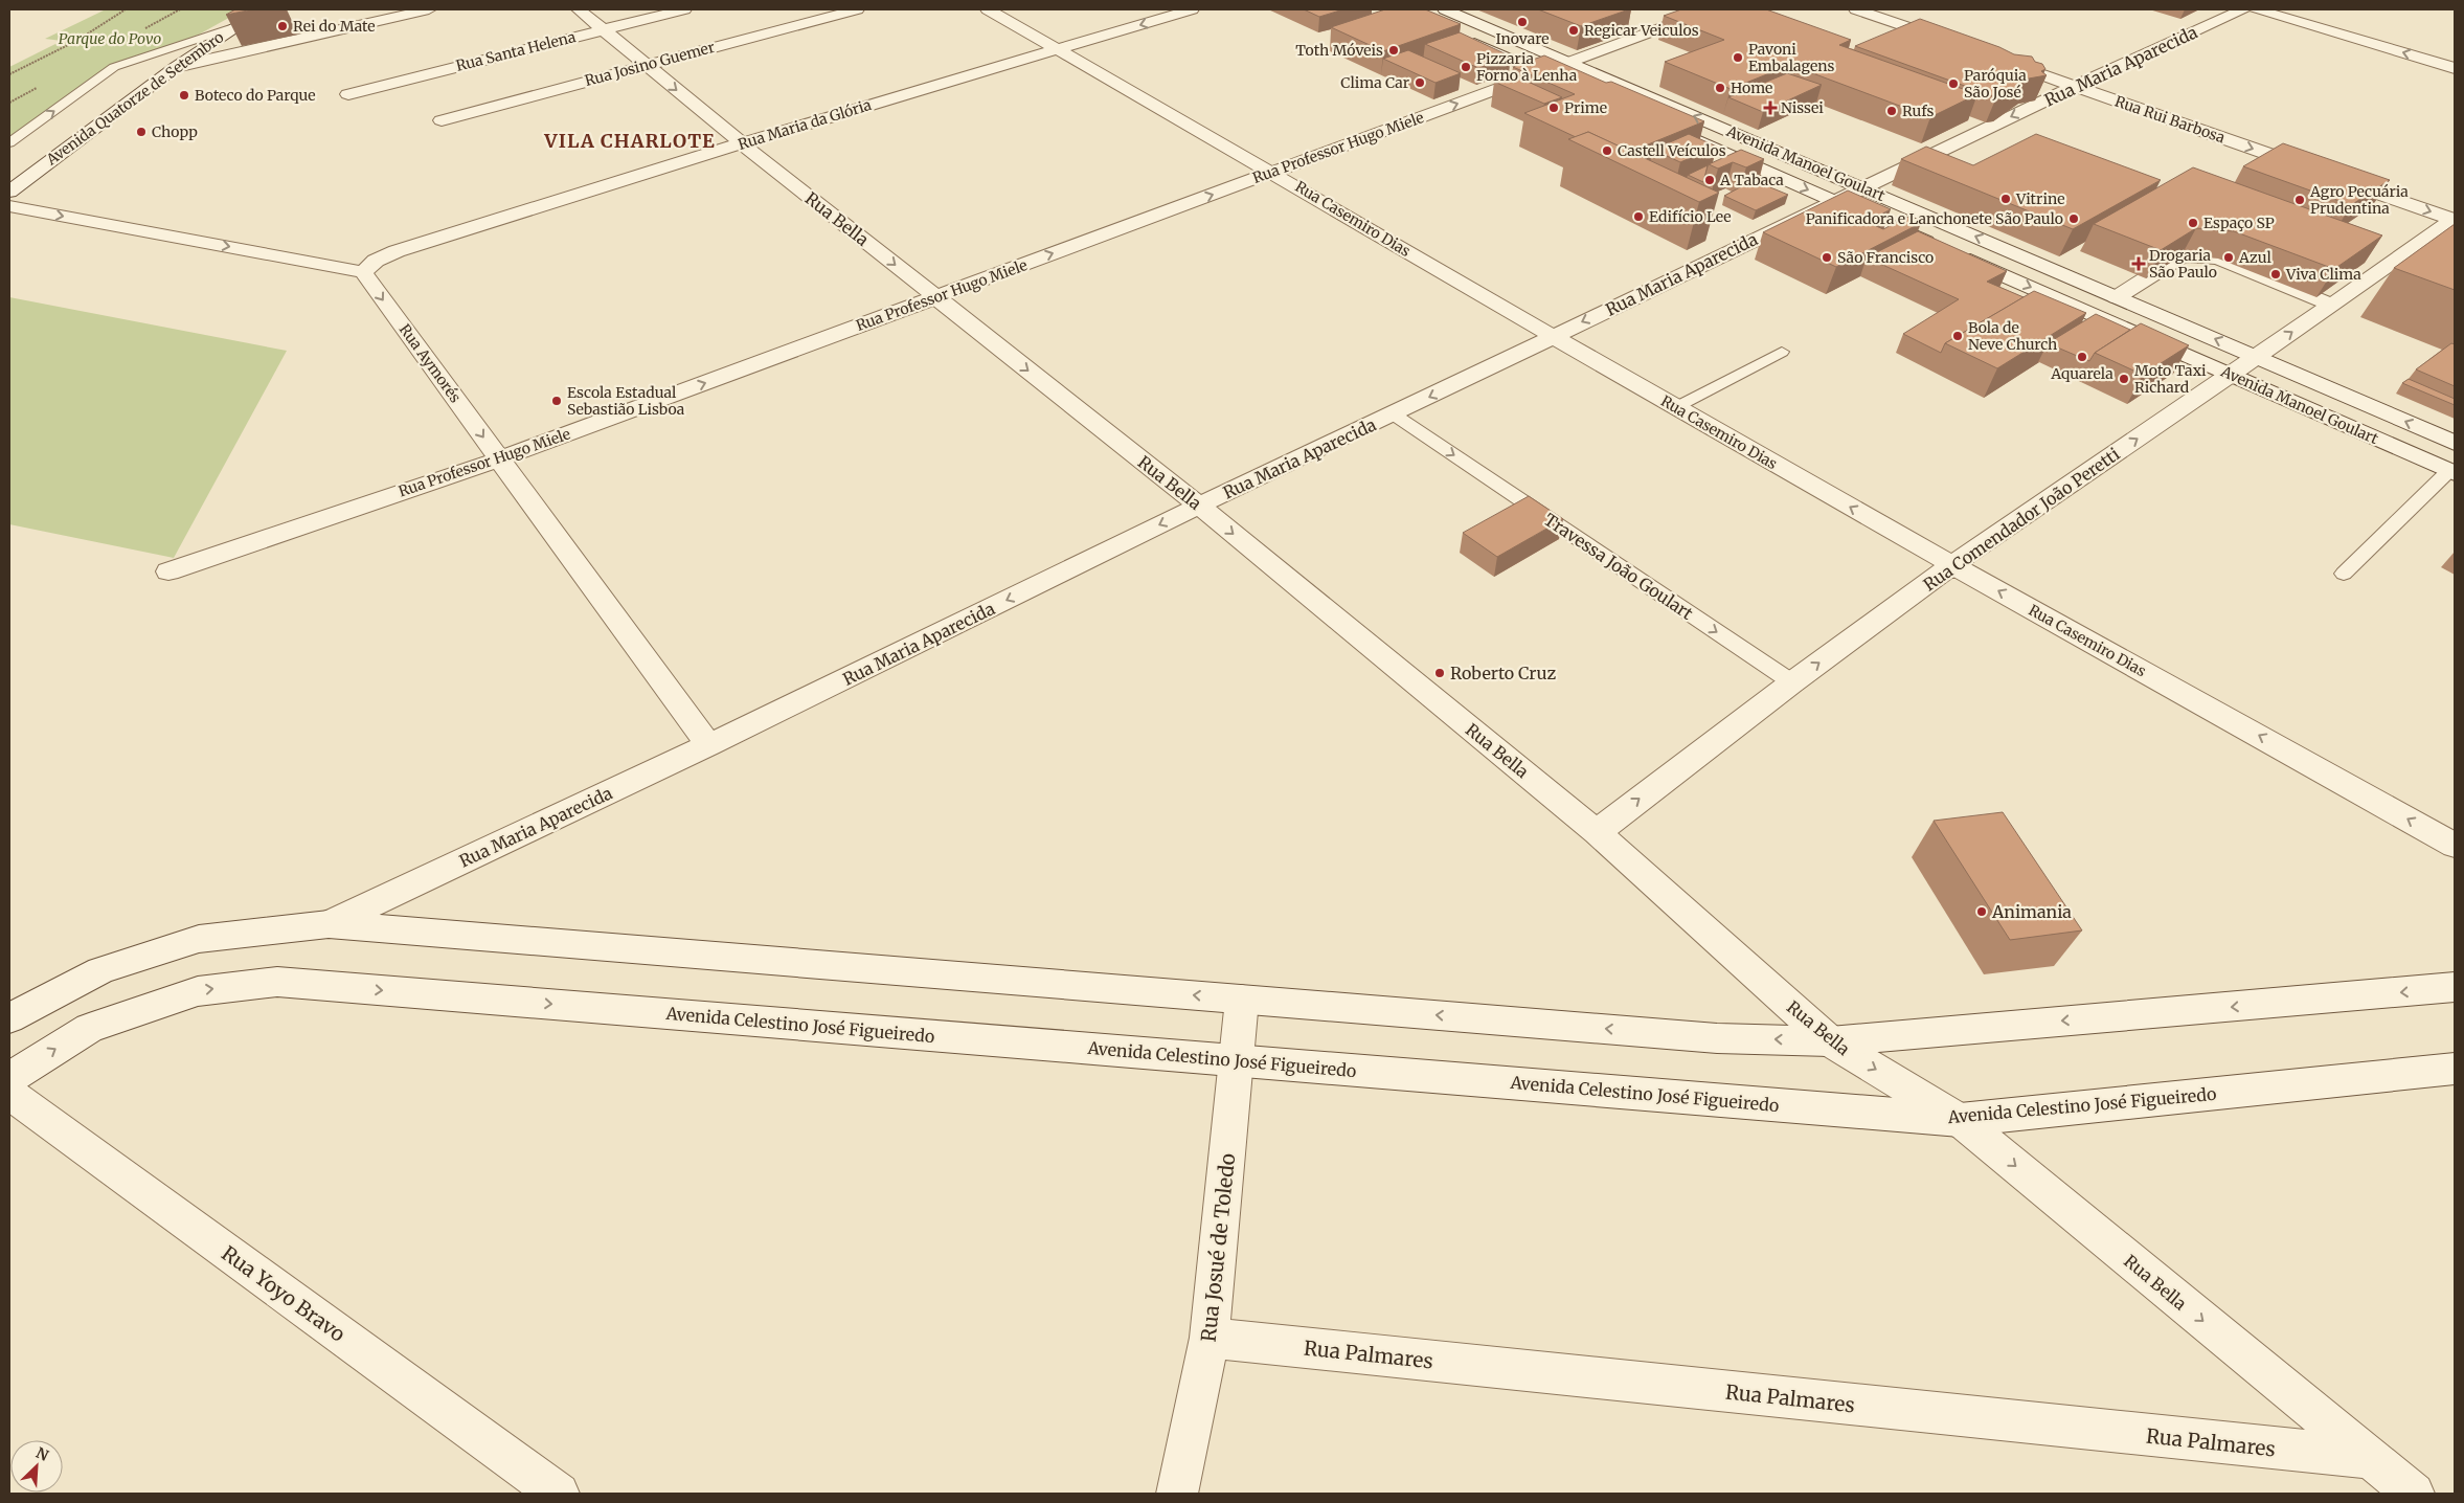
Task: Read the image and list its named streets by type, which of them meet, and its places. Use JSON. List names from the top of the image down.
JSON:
{
  "streets": {
    "street": [
      "Rua Santa Helena",
      "Rua Josino Guemer",
      "Rua Maria Aparecida",
      "Avenida Quatorze de Setembro",
      "Rua Rui Barbosa",
      "Rua Maria da Glória",
      "Rua Professor Hugo Miele",
      "Avenida Manoel Goulart",
      "Rua Bella",
      "Rua Casemiro Dias",
      "Rua Aymorés",
      "Rua Comendador João Peretti",
      "Avenida Celestino José Figueiredo",
      "Rua Josué de Toledo",
      "Rua Yoyo Bravo",
      "Rua Palmares"
    ],
    "lane": ["Travessa João Goulart"]
  },
  "crossings": [
    ["Rua Santa Helena", "Rua Bella"],
    ["Rua Josino Guemer", "Rua Bella"],
    ["Rua Maria Aparecida", "Rua Rui Barbosa"],
    ["Rua Maria Aparecida", "Avenida Manoel Goulart"],
    ["Rua Maria Aparecida", "Rua Bella"],
    ["Rua Maria Aparecida", "Rua Casemiro Dias"],
    ["Rua Maria Aparecida", "Rua Aymorés"],
    ["Rua Maria Aparecida", "Travessa João Goulart"],
    ["Rua Rui Barbosa", "Rua Comendador João Peretti"],
    ["Rua Maria da Glória", "Rua Bella"],
    ["Rua Maria da Glória", "Rua Casemiro Dias"],
    ["Rua Maria da Glória", "Rua Aymorés"],
    ["Rua Professor Hugo Miele", "Avenida Manoel Goulart"],
    ["Rua Professor Hugo Miele", "Rua Bella"],
    ["Rua Professor Hugo Miele", "Rua Casemiro Dias"],
    ["Rua Professor Hugo Miele", "Rua Aymorés"],
    ["Avenida Manoel Goulart", "Rua Comendador João Peretti"],
    ["Rua Bella", "Rua Comendador João Peretti"],
    ["Rua Bella", "Avenida Celestino José Figueiredo"],
    ["Rua Bella", "Rua Palmares"],
    ["Rua Casemiro Dias", "Rua Comendador João Peretti"],
    ["Rua Comendador João Peretti", "Travessa João Goulart"],
    ["Avenida Celestino José Figueiredo", "Rua Josué de Toledo"],
    ["Rua Josué de Toledo", "Rua Palmares"]
  ],
  "one_way": [
    "Rua Maria Aparecida",
    "Rua Professor Hugo Miele",
    "Rua Bella",
    "Rua Casemiro Dias",
    "Rua Aymorés",
    "Rua Comendador João Peretti",
    "Travessa João Goulart"
  ],
  "districts": ["VILA CHARLOTE"],
  "parks": ["Parque do Povo"],
  "places": {
    "other": [
      "Inovare",
      "Rei do Mate",
      "Regicar Veiculos",
      "Toth Móveis",
      "Pavoni Embalagens",
      "Pizzaria Forno à Lenha",
      "Clima Car",
      "Paróquia São José",
      "Home",
      "Boteco do Parque",
      "Prime",
      "Rufs",
      "Chopp",
      "Castell Veículos",
      "A Tabaca",
      "Vitrine",
      "Agro Pecuária Prudentina",
      "Edifício Lee",
      "Panificadora e Lanchonete São Paulo",
      "Espaço SP",
      "São Francisco",
      "Azul",
      "Viva Clima",
      "Bola de Neve Church",
      "Aquarela",
      "Moto Taxi Richard",
      "Escola Estadual Sebastião Lisboa",
      "Roberto Cruz",
      "Animania"
    ],
    "health": ["Nissei", "Drogaria São Paulo"]
  },
  "north": "top right"
}
